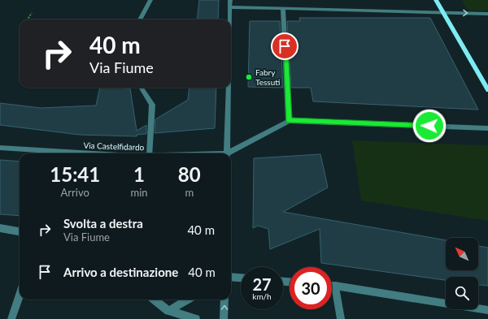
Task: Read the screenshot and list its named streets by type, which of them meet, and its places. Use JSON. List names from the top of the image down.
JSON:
{
  "streets": {
    "street": ["Via Castelfidardo"]
  },
  "places": ["Fabry Tessuti"],
  "north": "top left",
  "page": {
    "turn": ["40 m", "Via Fiume"],
    "eta": [
      "15:41",
      "Arrivo",
      "1",
      "min",
      "80",
      "m"
    ],
    "list": [
      {
        "name": "Svolta a destra",
        "note": "Via Fiume",
        "value": "40 m"
      },
      {
        "name": "Arrivo a destinazione",
        "value": "40 m"
      }
    ],
    "speed": "27 km/h",
    "limit": "30"
  }
}
